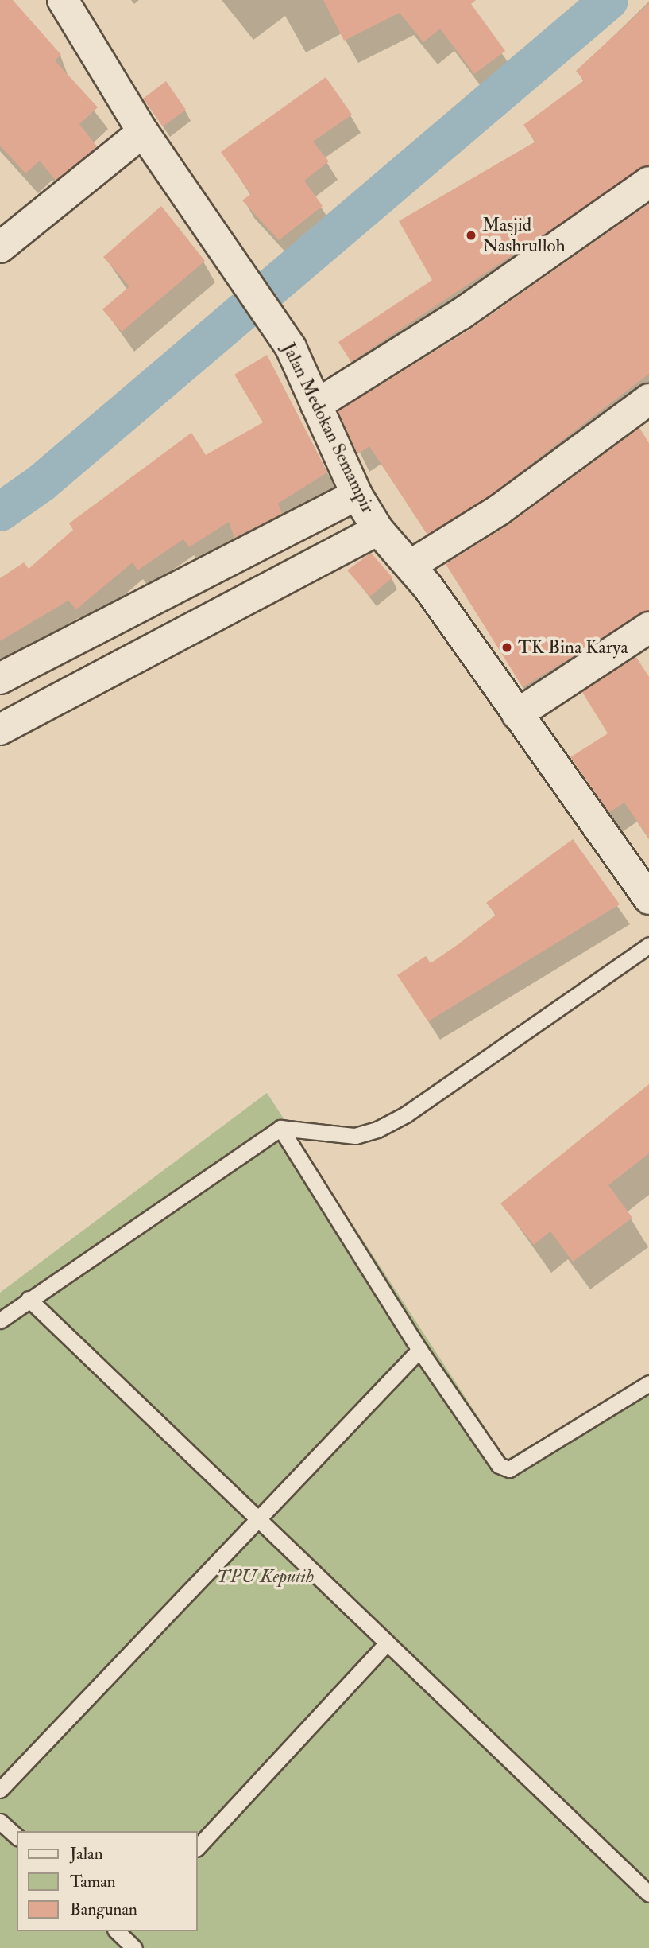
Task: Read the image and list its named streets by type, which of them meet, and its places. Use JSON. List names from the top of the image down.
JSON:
{
  "streets": {
    "street": ["Jalan Medokan Semampir"]
  },
  "parks": ["TPU Keputih"],
  "places": ["Masjid Nashrulloh", "TK Bina Karya"],
  "legend": ["Jalan", "Taman", "Bangunan"]
}
